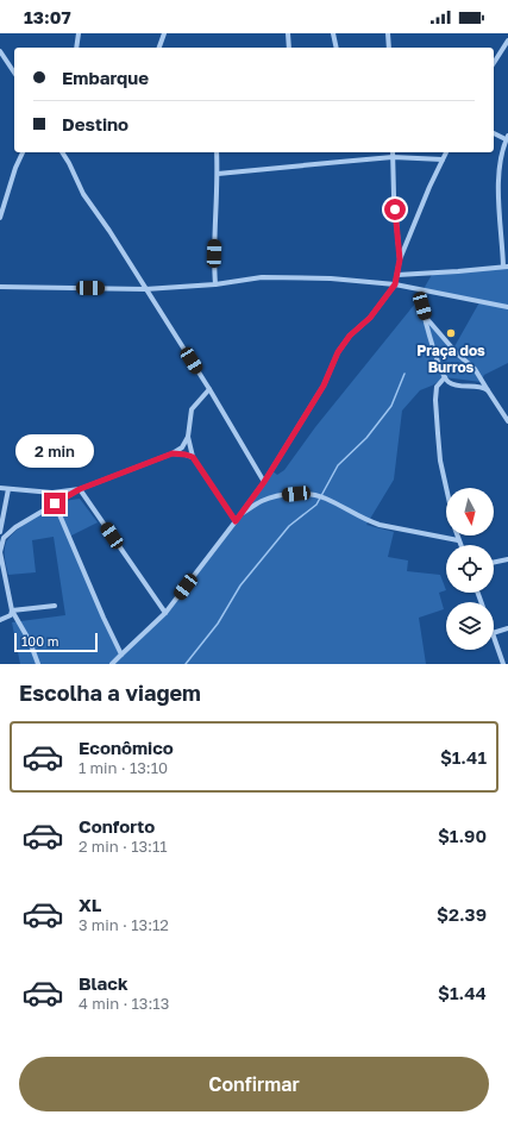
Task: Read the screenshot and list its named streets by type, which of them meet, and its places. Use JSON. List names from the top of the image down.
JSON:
{
  "places": ["Praça dos Burros"],
  "scale_bar": "100 m",
  "north": "bottom",
  "page": {
    "status": "13:07",
    "banner": ["Embarque", "Destino"],
    "bubble": "2 min",
    "scale": "100 m",
    "heading": "Escolha a viagem",
    "list": [
      {
        "name": "Econômico",
        "note": "1 min · 13:10",
        "value": "$1.41"
      },
      {
        "name": "Conforto",
        "note": "2 min · 13:11",
        "value": "$1.90"
      },
      {
        "name": "XL",
        "note": "3 min · 13:12",
        "value": "$2.39"
      },
      {
        "name": "Black",
        "note": "4 min · 13:13",
        "value": "$1.44"
      }
    ],
    "buttons": "Confirmar"
  }
}
